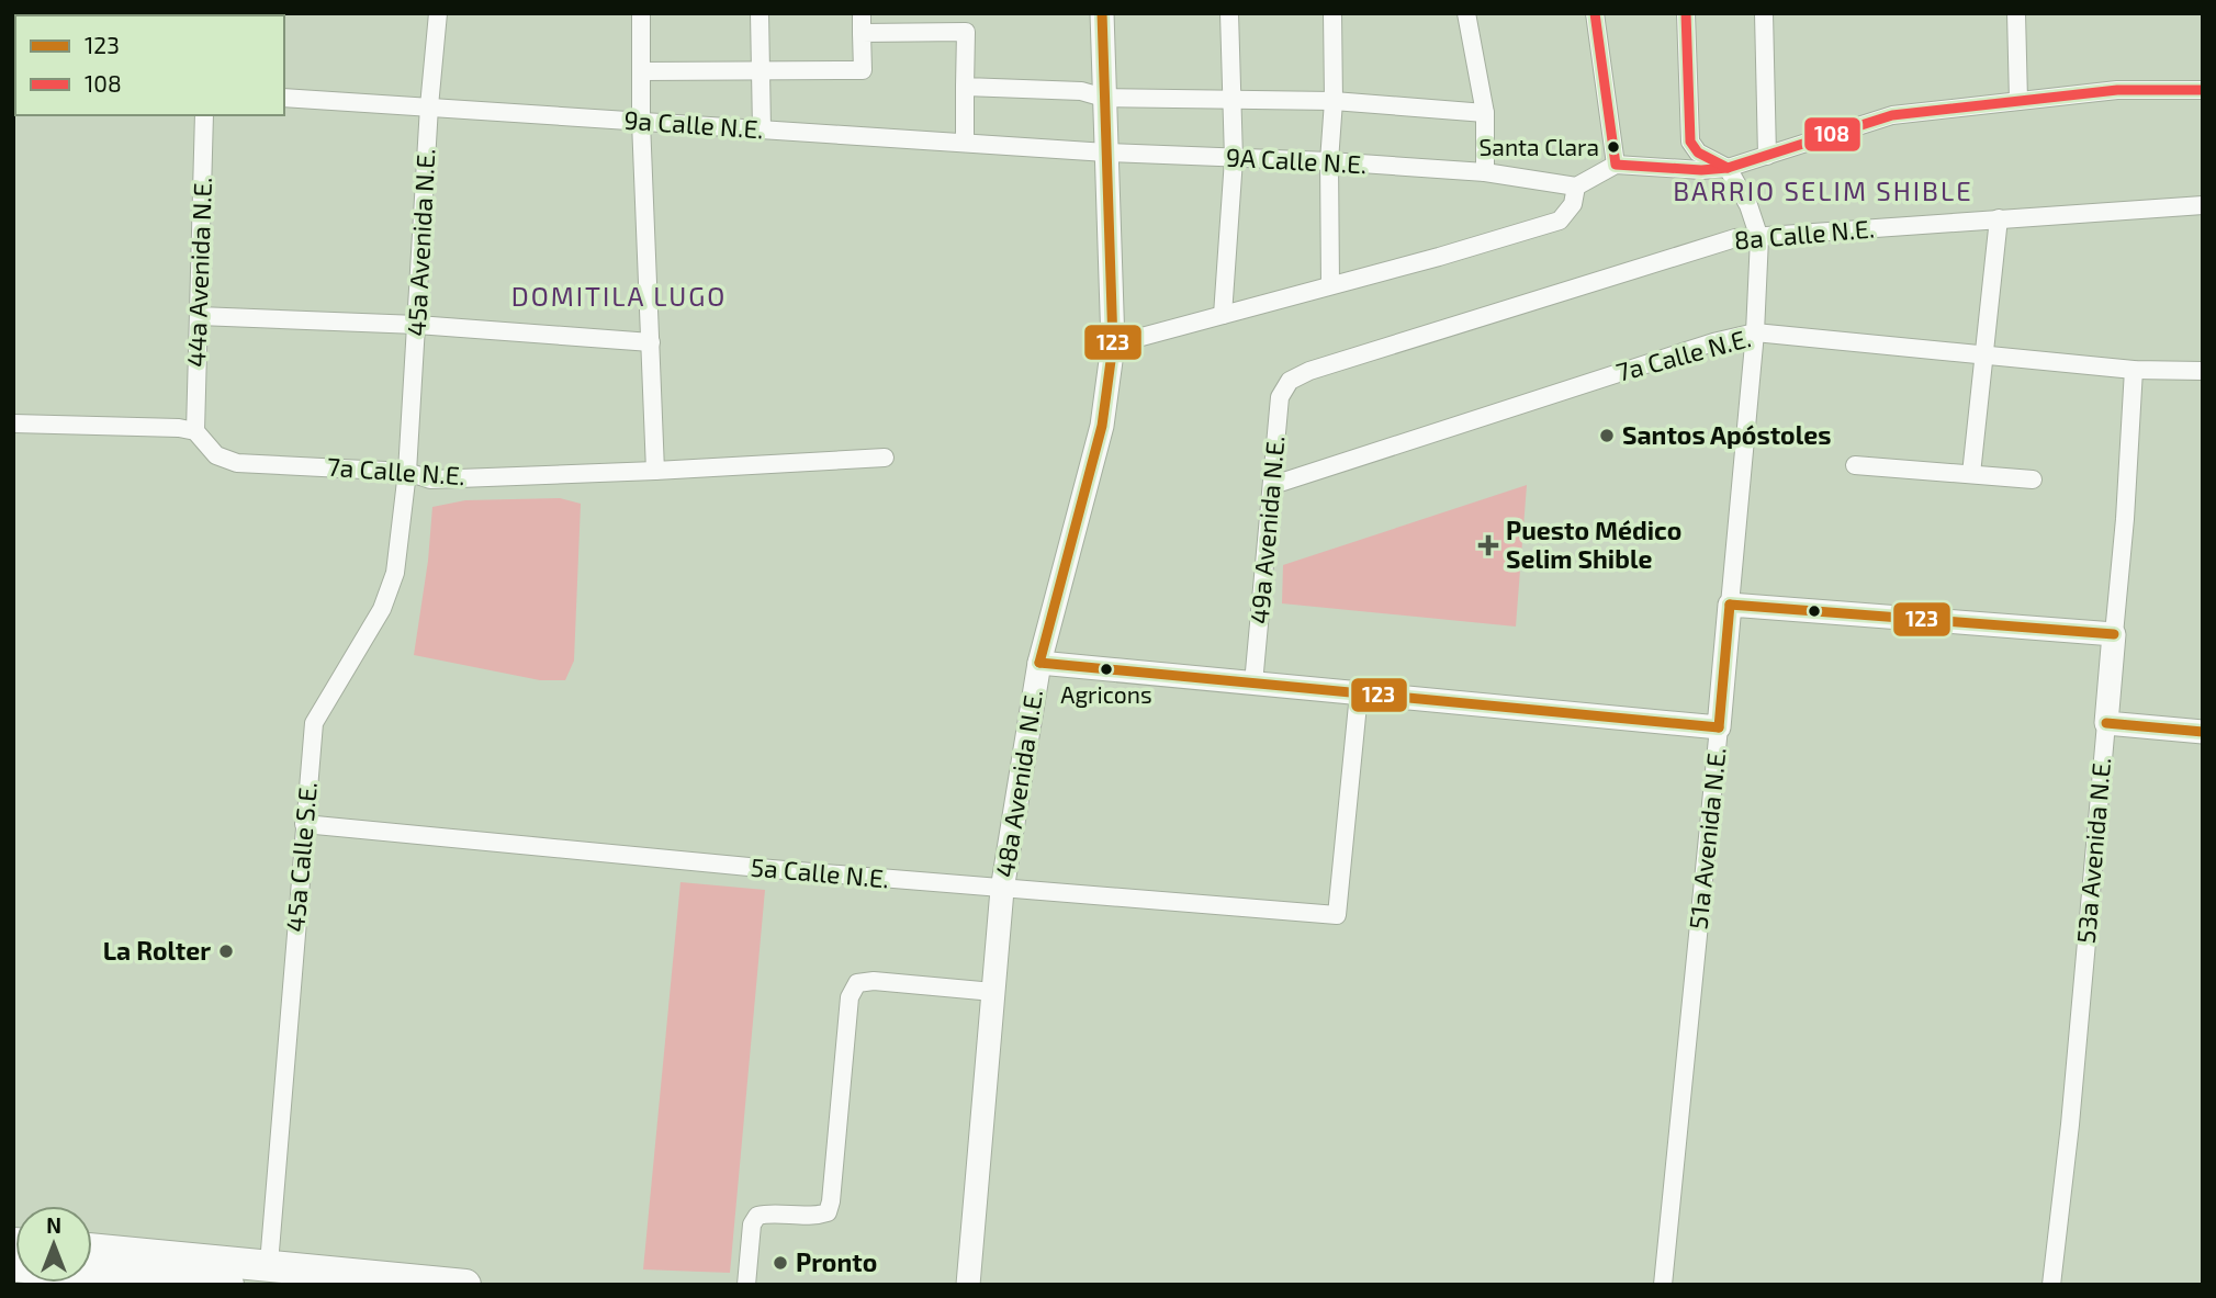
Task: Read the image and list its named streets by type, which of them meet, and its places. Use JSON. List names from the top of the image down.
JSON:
{
  "streets": {
    "street": [
      "9a Calle N.E.",
      "9A Calle N.E.",
      "8a Calle N.E.",
      "45a Avenida N.E.",
      "44a Avenida N.E.",
      "7a Calle N.E.",
      "49a Avenida N.E.",
      "48a Avenida N.E.",
      "51a Avenida N.E.",
      "53a Avenida N.E.",
      "45a Calle S.E.",
      "5a Calle N.E."
    ]
  },
  "crossings": [
    ["9a Calle N.E.", "9A Calle N.E."],
    ["9a Calle N.E.", "45a Avenida N.E."],
    ["9a Calle N.E.", "48a Avenida N.E."],
    ["9A Calle N.E.", "48a Avenida N.E."],
    ["8a Calle N.E.", "49a Avenida N.E."],
    ["8a Calle N.E.", "51a Avenida N.E."],
    ["45a Avenida N.E.", "7a Calle N.E."],
    ["45a Avenida N.E.", "45a Calle S.E."],
    ["44a Avenida N.E.", "7a Calle N.E."],
    ["7a Calle N.E.", "49a Avenida N.E."],
    ["7a Calle N.E.", "51a Avenida N.E."],
    ["7a Calle N.E.", "53a Avenida N.E."],
    ["7a Calle N.E.", "45a Calle S.E."],
    ["48a Avenida N.E.", "5a Calle N.E."],
    ["45a Calle S.E.", "5a Calle N.E."]
  ],
  "districts": ["BARRIO SELIM SHIBLE", "DOMITILA LUGO"],
  "places": {
    "other": [
      "Santa Clara",
      "Santos Apóstoles",
      "Agricons",
      "La Rolter",
      "Pronto"
    ],
    "health": ["Puesto Médico Selim Shible"]
  },
  "lines": ["transit line 123", "transit line 108"],
  "legend": ["123", "108"],
  "north": "top"
}
